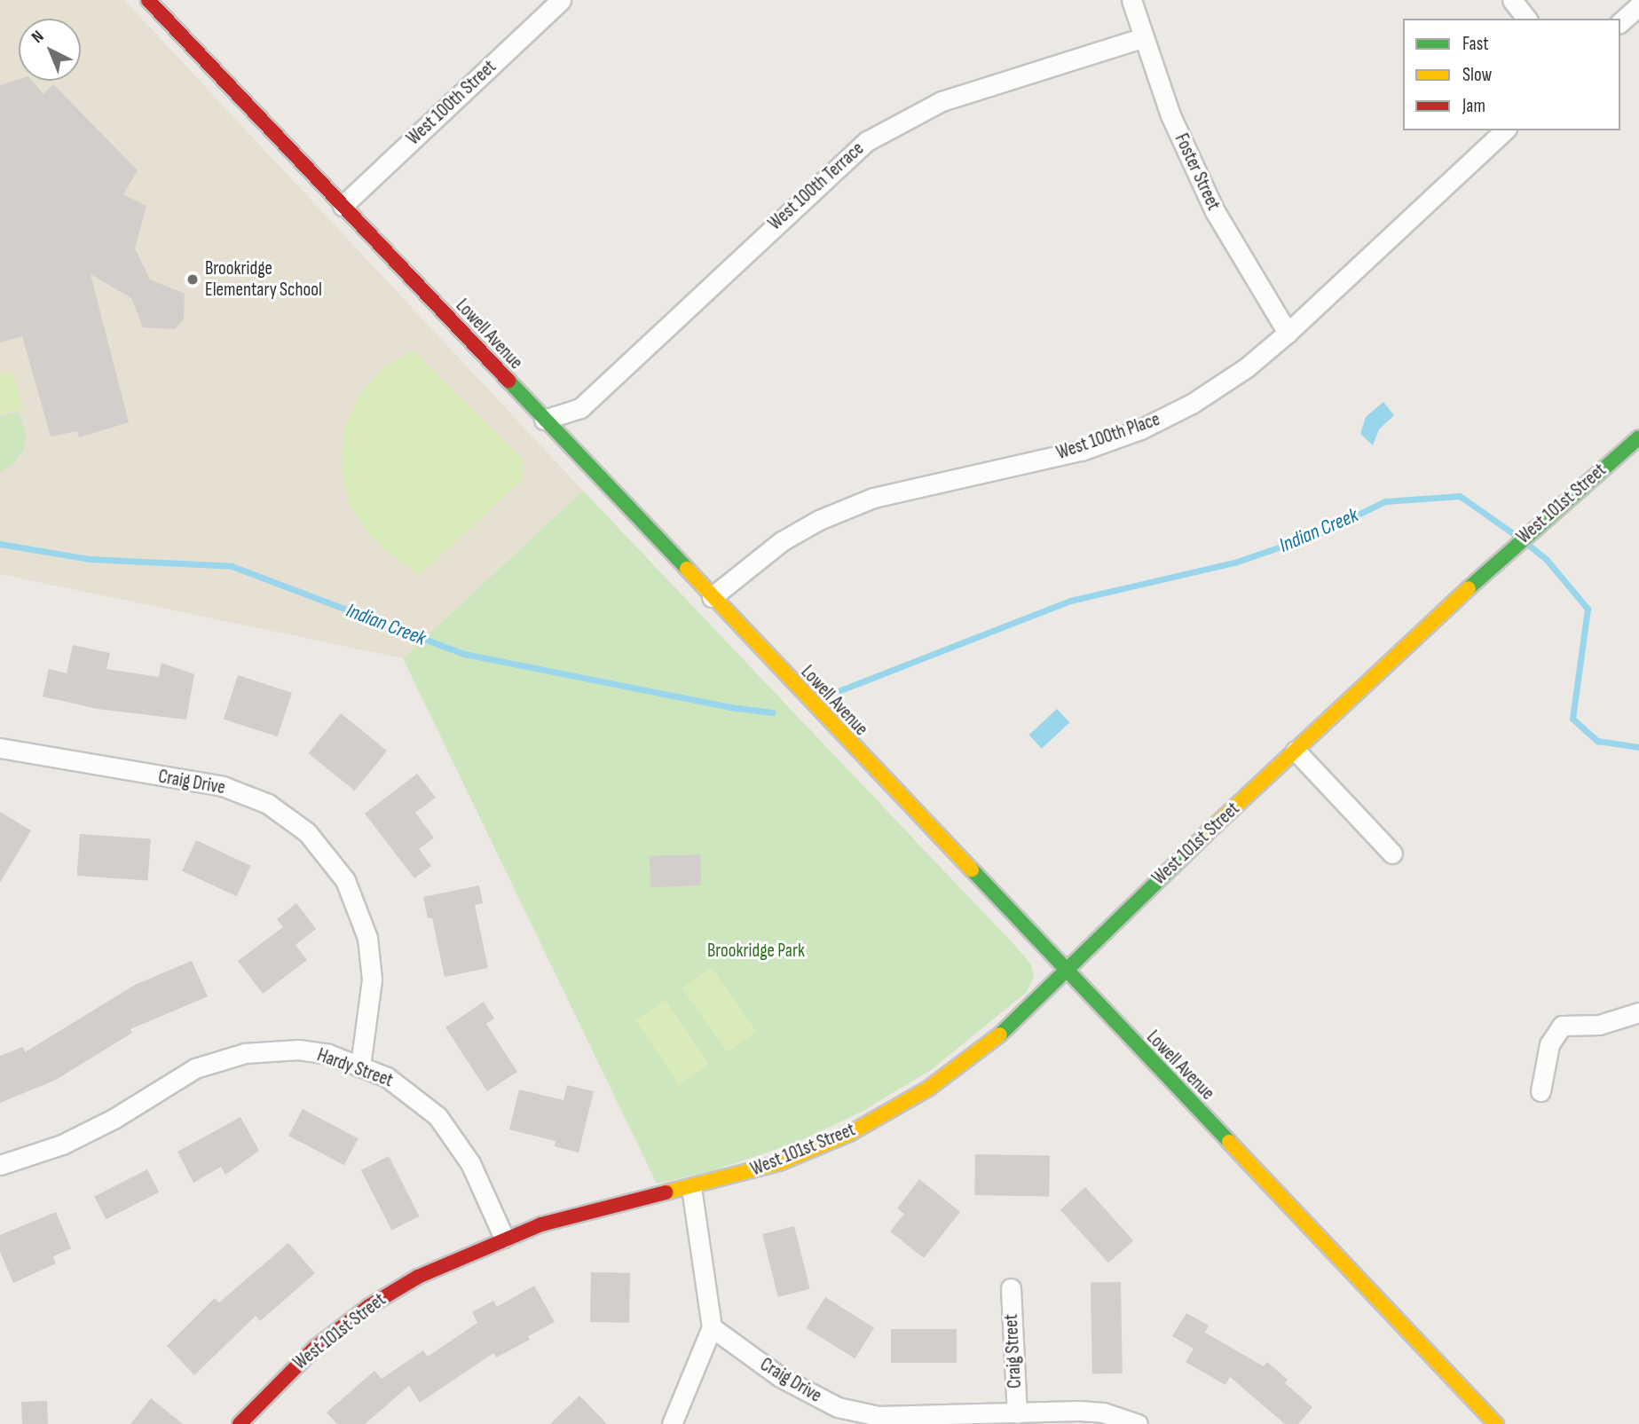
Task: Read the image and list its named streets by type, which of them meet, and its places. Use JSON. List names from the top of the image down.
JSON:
{
  "streets": {
    "street": [
      "West 100th Street",
      "Foster Street",
      "West 100th Terrace",
      "Lowell Avenue",
      "West 100th Place",
      "West 101st Street",
      "Craig Drive",
      "Hardy Street",
      "Craig Street"
    ]
  },
  "crossings": [
    ["West 100th Street", "Lowell Avenue"],
    ["Foster Street", "West 100th Terrace"],
    ["Foster Street", "West 100th Place"],
    ["West 100th Terrace", "Lowell Avenue"],
    ["Lowell Avenue", "West 100th Place"],
    ["Lowell Avenue", "West 101st Street"],
    ["West 101st Street", "Hardy Street"],
    ["Craig Drive", "Hardy Street"],
    ["Craig Drive", "Craig Street"]
  ],
  "water": ["Indian Creek"],
  "parks": ["Brookridge Park"],
  "places": ["Brookridge Elementary School"],
  "legend": ["Fast", "Slow", "Jam"],
  "north": "top left"
}
